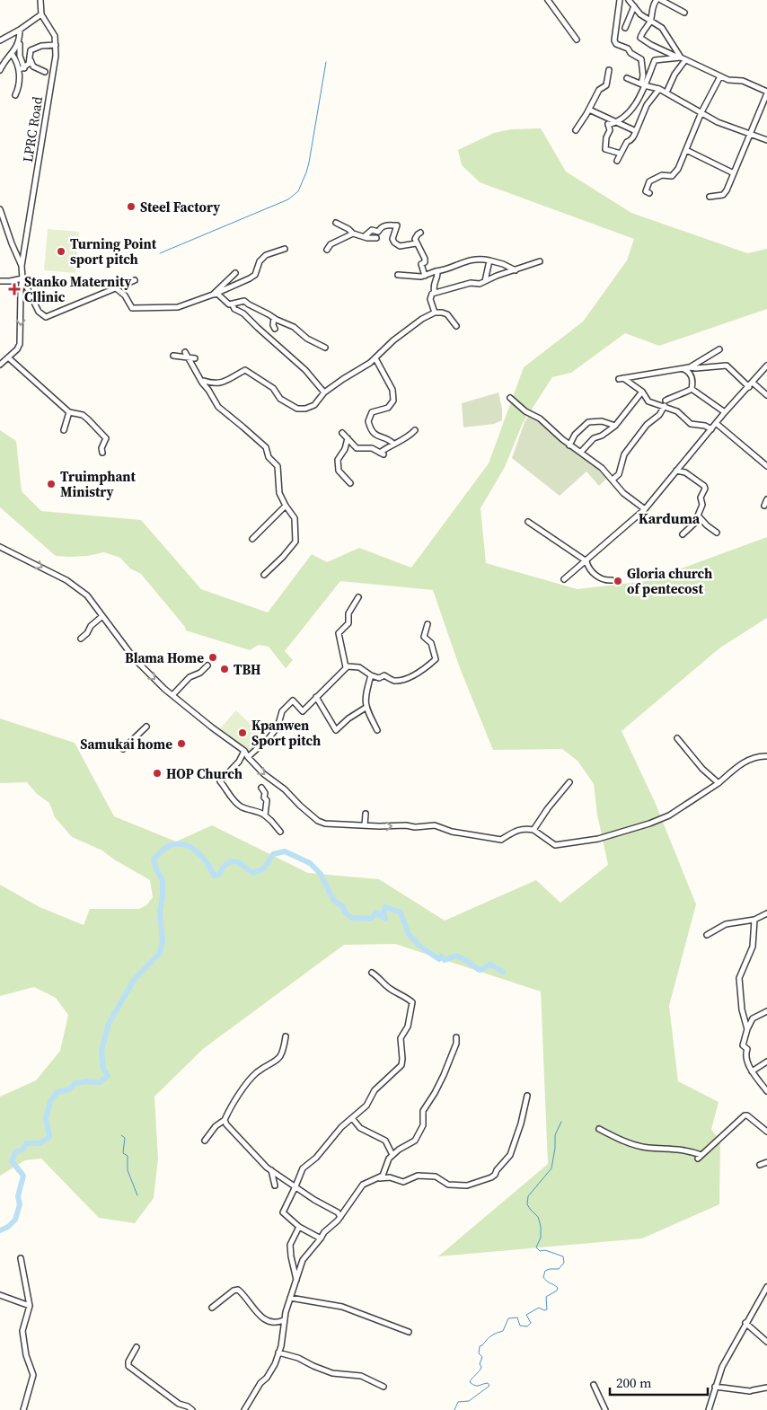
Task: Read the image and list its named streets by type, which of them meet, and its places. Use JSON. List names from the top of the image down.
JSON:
{
  "streets": {
    "street": ["LPRC Road"]
  },
  "districts": ["Karduma"],
  "places": {
    "other": [
      "Steel Factory",
      "Turning Point sport pitch",
      "Truimphant Ministry",
      "Gloria church of pentecost",
      "Blama Home",
      "TBH",
      "Kpanwen Sport pitch",
      "Samukai home",
      "HOP Church"
    ],
    "health": ["Stanko Maternity Cllinic"]
  },
  "scale_bar": "200 m"
}
